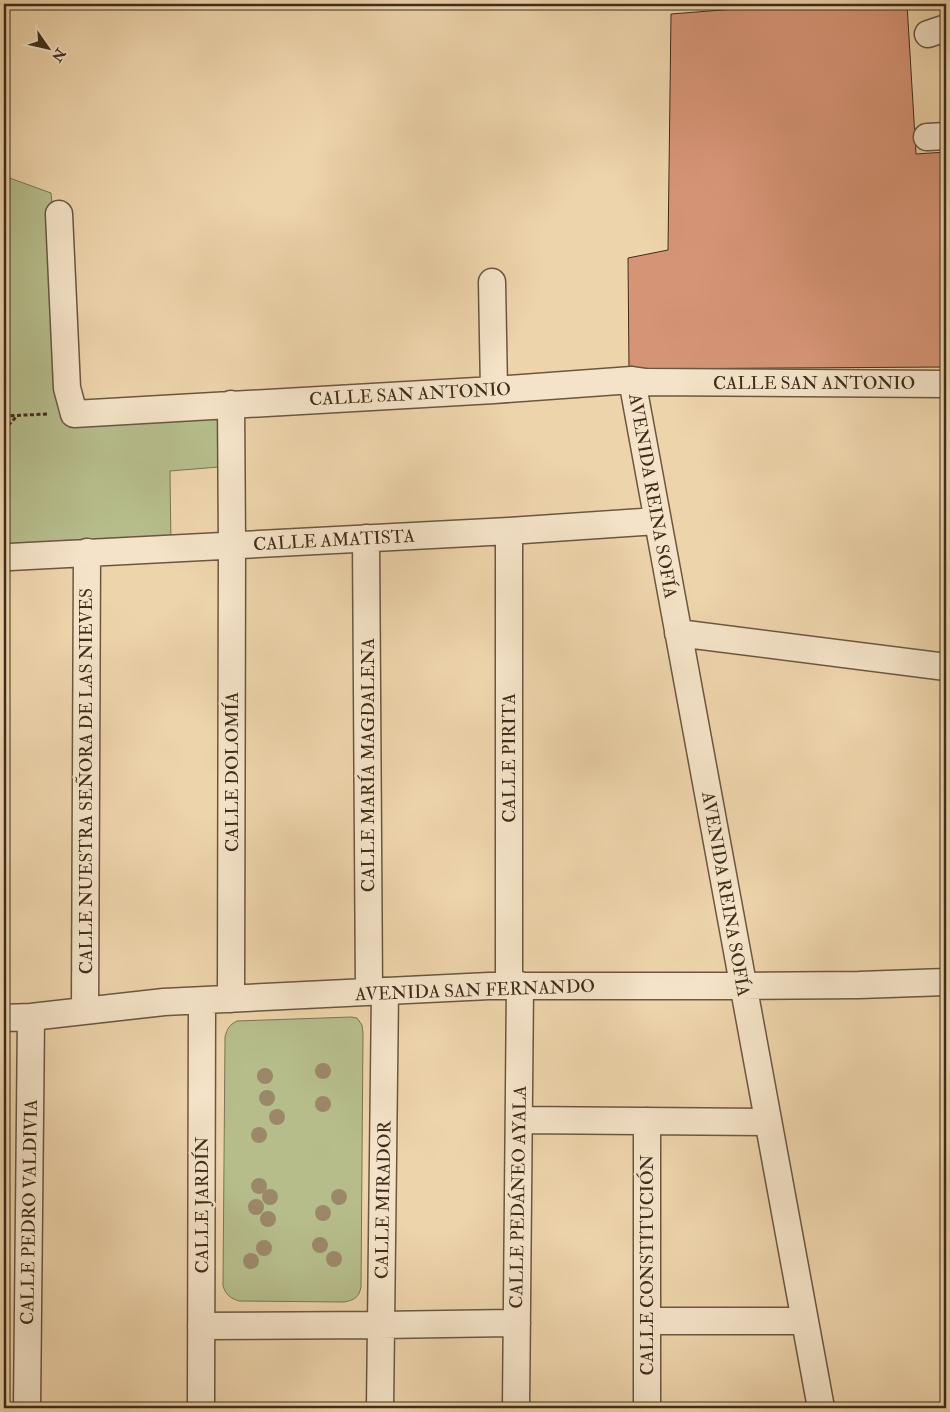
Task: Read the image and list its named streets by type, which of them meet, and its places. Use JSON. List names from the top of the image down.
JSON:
{
  "streets": {
    "street": [
      "CALLE SAN ANTONIO",
      "AVENIDA REINA SOFÍA",
      "CALLE AMATISTA",
      "CALLE PIRITA",
      "CALLE MARÍA MAGDALENA",
      "CALLE DOLOMÍA",
      "CALLE NUESTRA SEÑORA DE LAS NIEVES",
      "AVENIDA SAN FERNANDO",
      "CALLE PEDÁNEO AYALA",
      "CALLE MIRADOR",
      "CALLE JARDÍN",
      "CALLE PEDRO VALDIVIA",
      "CALLE CONSTITUCIÓN"
    ]
  },
  "crossings": [
    ["CALLE SAN ANTONIO", "AVENIDA REINA SOFÍA"],
    ["CALLE SAN ANTONIO", "CALLE DOLOMÍA"],
    ["AVENIDA REINA SOFÍA", "CALLE AMATISTA"],
    ["AVENIDA REINA SOFÍA", "AVENIDA SAN FERNANDO"],
    ["CALLE AMATISTA", "CALLE PIRITA"],
    ["CALLE AMATISTA", "CALLE MARÍA MAGDALENA"],
    ["CALLE AMATISTA", "CALLE DOLOMÍA"],
    ["CALLE AMATISTA", "CALLE NUESTRA SEÑORA DE LAS NIEVES"],
    ["CALLE PIRITA", "AVENIDA SAN FERNANDO"],
    ["CALLE PIRITA", "CALLE PEDÁNEO AYALA"],
    ["CALLE MARÍA MAGDALENA", "AVENIDA SAN FERNANDO"],
    ["CALLE MARÍA MAGDALENA", "CALLE MIRADOR"],
    ["CALLE DOLOMÍA", "AVENIDA SAN FERNANDO"],
    ["CALLE NUESTRA SEÑORA DE LAS NIEVES", "AVENIDA SAN FERNANDO"],
    ["AVENIDA SAN FERNANDO", "CALLE PEDÁNEO AYALA"],
    ["AVENIDA SAN FERNANDO", "CALLE MIRADOR"],
    ["AVENIDA SAN FERNANDO", "CALLE JARDÍN"],
    ["AVENIDA SAN FERNANDO", "CALLE PEDRO VALDIVIA"]
  ],
  "north": "bottom right"
}
